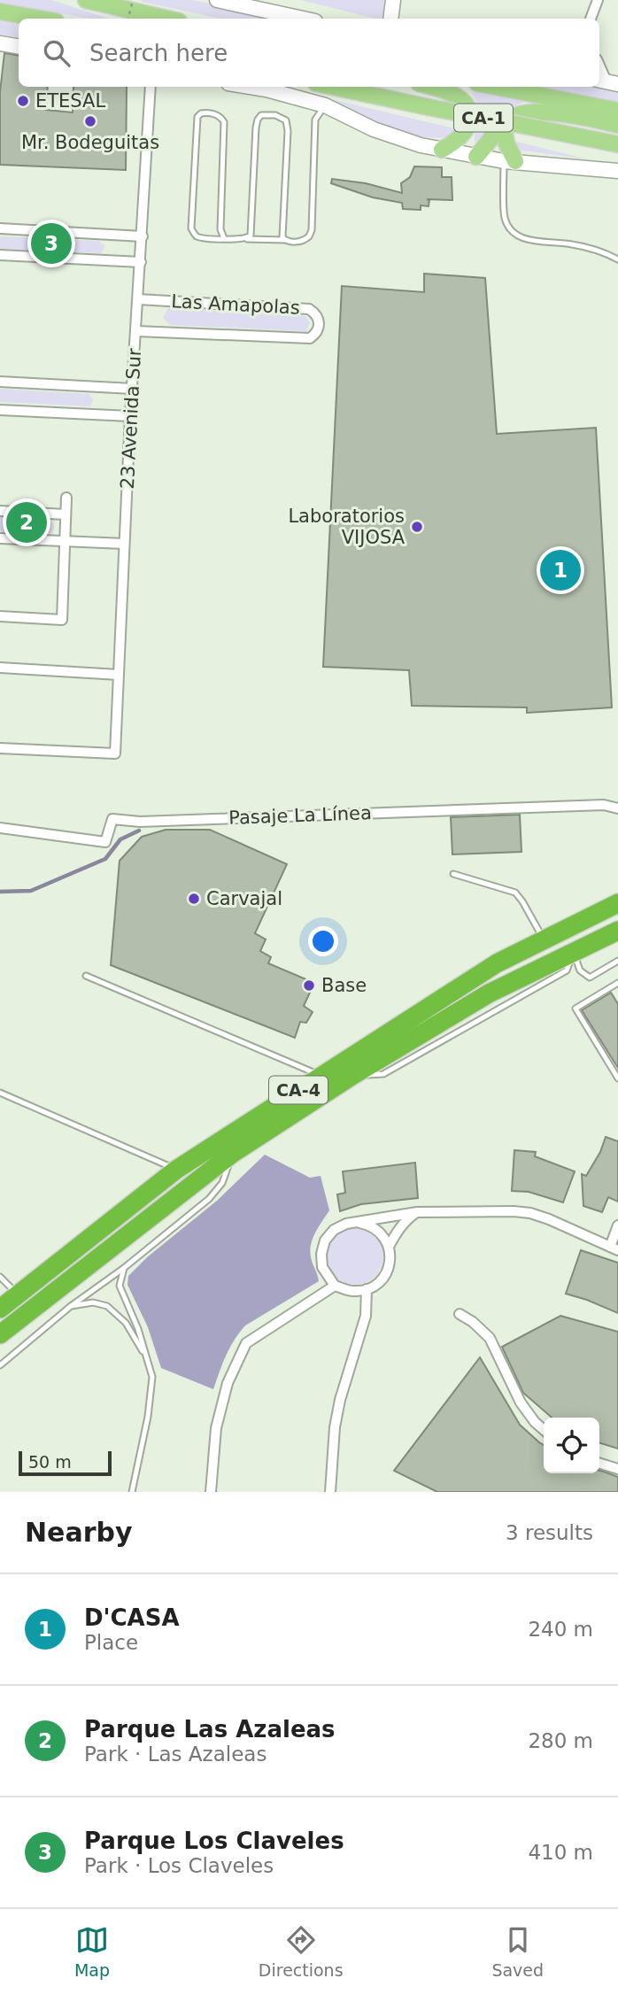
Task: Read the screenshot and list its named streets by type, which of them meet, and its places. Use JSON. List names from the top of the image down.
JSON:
{
  "streets": {
    "highway": ["CA-4"],
    "main road": ["CA-1"],
    "street": ["Las Amapolas", "23 Avenida Sur", "Pasaje La Línea"]
  },
  "crossings": [
    ["Las Amapolas", "23 Avenida Sur"]
  ],
  "places": [
    "ETESAL",
    "Mr. Bodeguitas",
    "Laboratorios VIJOSA",
    "Carvajal",
    "Base"
  ],
  "scale_bar": "50 m",
  "page": {
    "search": "Search here",
    "pins": ["3", "2", "1"],
    "scale": "50 m",
    "heading": ["Nearby", "3 results"],
    "list": [
      {
        "mark": "1",
        "name": "D'CASA",
        "note": "Place",
        "value": "240 m"
      },
      {
        "mark": "2",
        "name": "Parque Las Azaleas",
        "note": "Park · Las Azaleas",
        "value": "280 m"
      },
      {
        "mark": "3",
        "name": "Parque Los Claveles",
        "note": "Park · Los Claveles",
        "value": "410 m"
      }
    ],
    "nav": ["Map", "Directions", "Saved"]
  }
}
